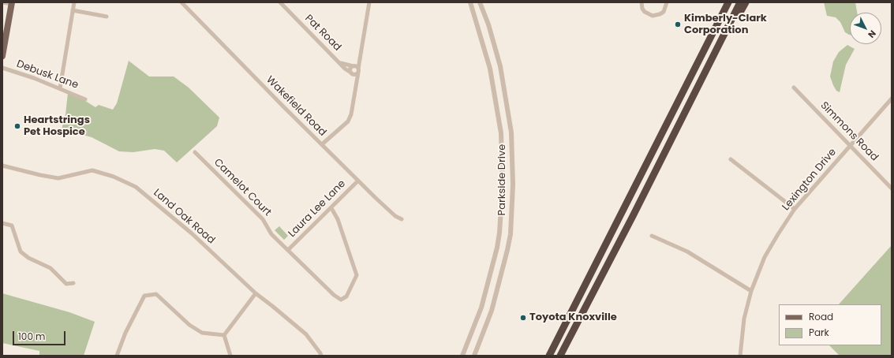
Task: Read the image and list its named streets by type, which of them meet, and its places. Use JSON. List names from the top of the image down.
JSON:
{
  "streets": {
    "street": [
      "Pat Road",
      "Debusk Lane",
      "Wakefield Road",
      "Simmons Road",
      "Parkside Drive",
      "Lexington Drive",
      "Camelot Court",
      "Laura Lee Lane",
      "Land Oak Road"
    ]
  },
  "crossings": [
    ["Wakefield Road", "Laura Lee Lane"],
    ["Simmons Road", "Lexington Drive"],
    ["Camelot Court", "Laura Lee Lane"]
  ],
  "places": ["Kimberly-Clark Corporation", "Heartstrings Pet Hospice", "Toyota Knoxville"],
  "legend": ["Road", "Park"],
  "scale_bar": "100 m",
  "north": "bottom right"
}
